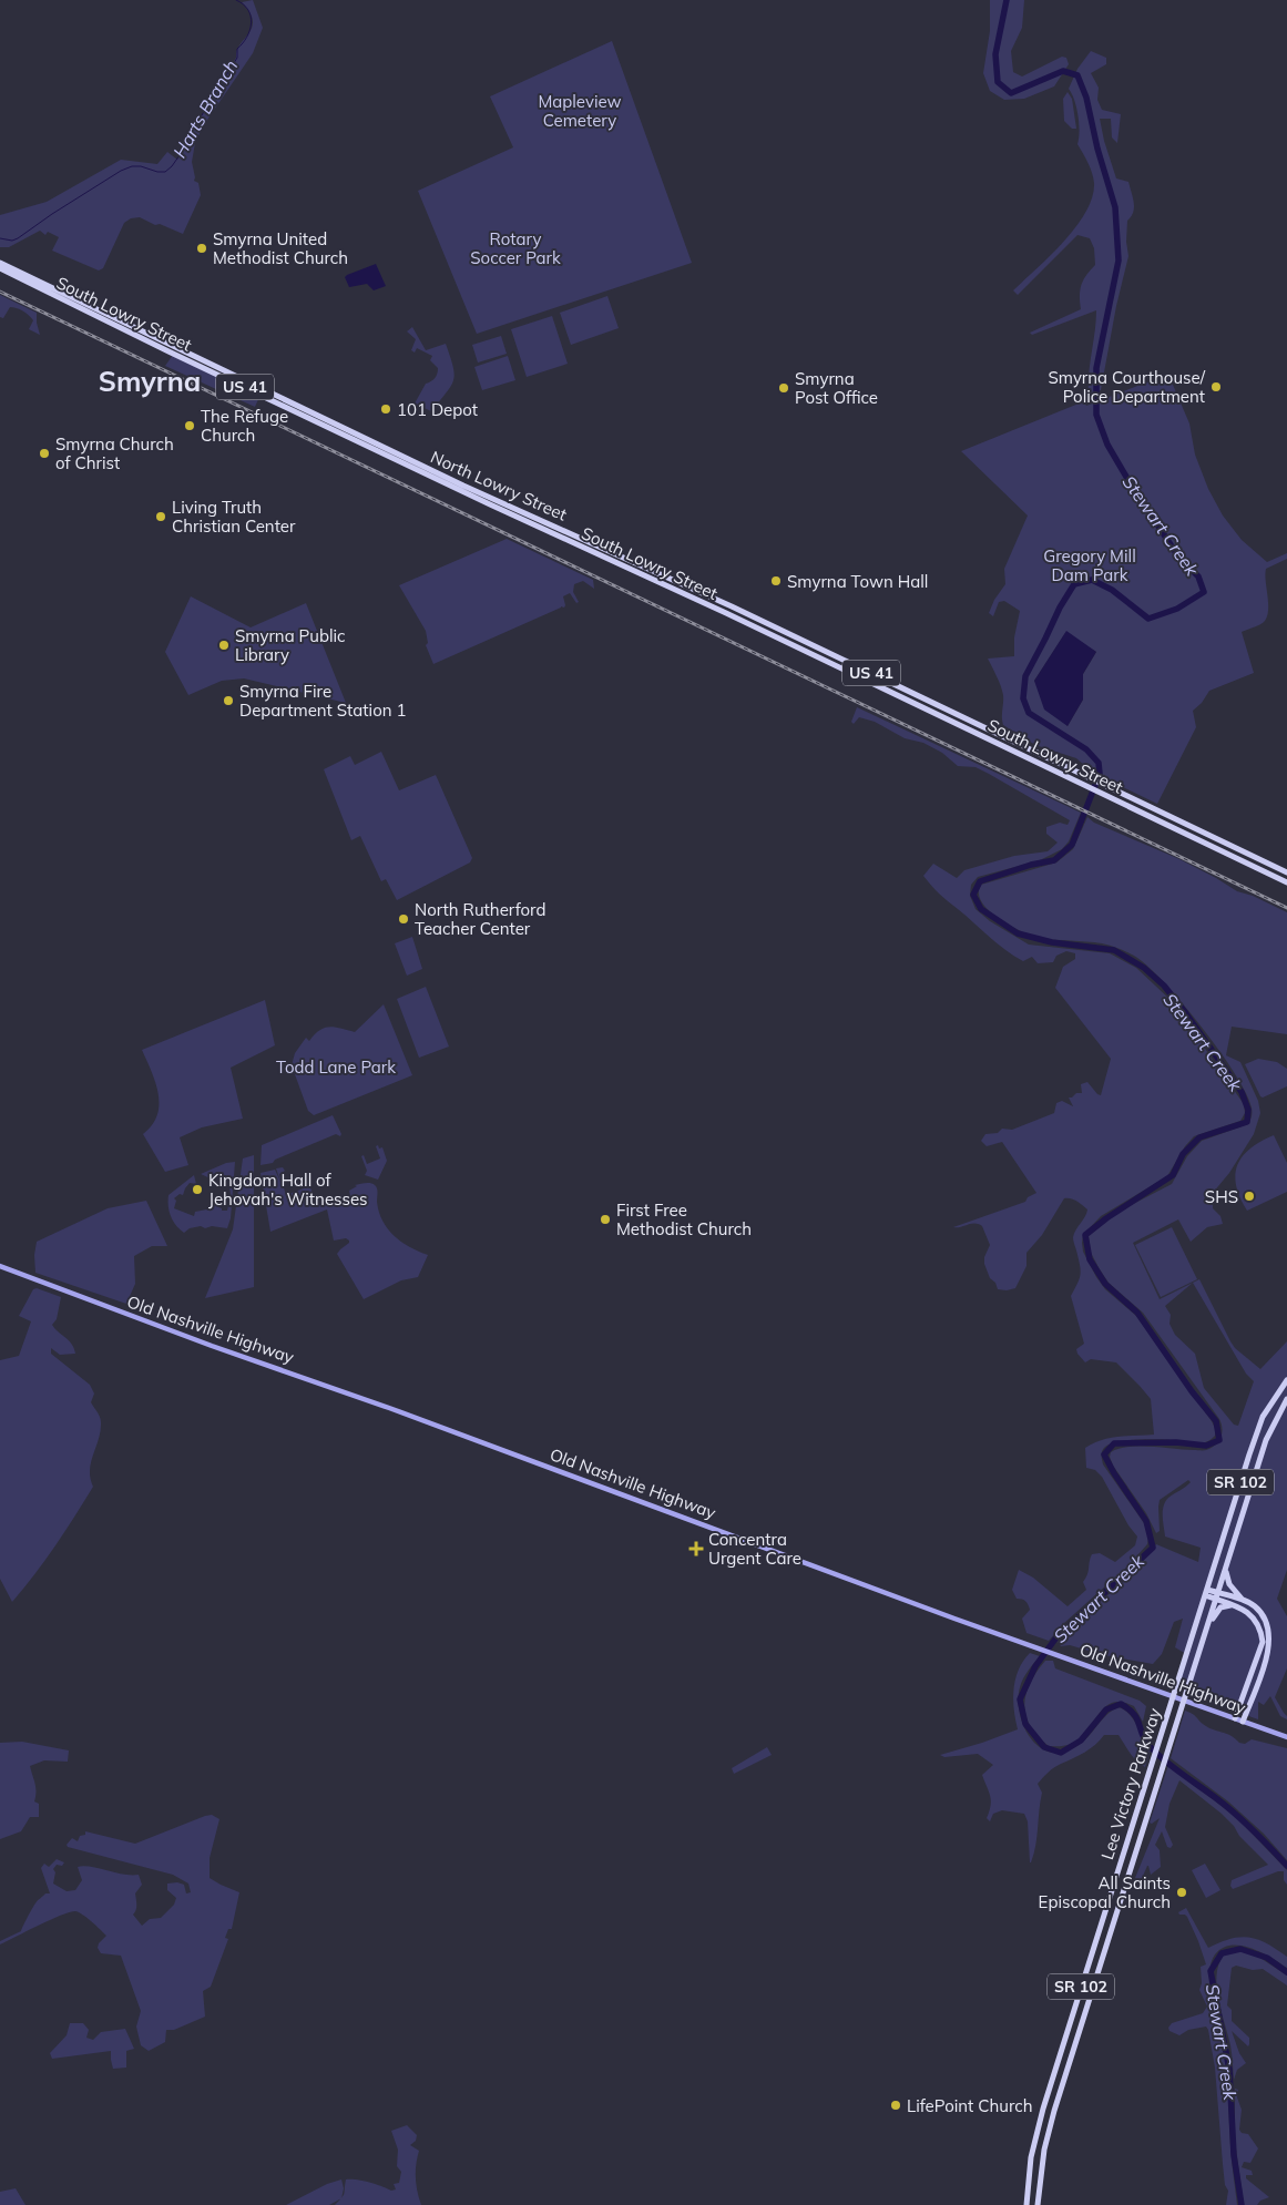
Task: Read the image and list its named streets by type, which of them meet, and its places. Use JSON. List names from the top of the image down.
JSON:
{
  "streets": {
    "main road": [
      "South Lowry Street",
      "US 41",
      "North Lowry Street",
      "Old Nashville Highway",
      "SR 102",
      "Lee Victory Parkway"
    ]
  },
  "districts": ["Smyrna"],
  "water": ["Harts Branch", "Stewart Creek"],
  "parks": [
    "Mapleview Cemetery",
    "Rotary Soccer Park",
    "Gregory Mill Dam Park",
    "Todd Lane Park"
  ],
  "places": {
    "other": [
      "Smyrna United Methodist Church",
      "Smyrna Courthouse/ Police Department",
      "Smyrna Post Office",
      "101 Depot",
      "The Refuge Church",
      "Smyrna Church of Christ",
      "Living Truth Christian Center",
      "Smyrna Town Hall",
      "Smyrna Public Library",
      "Smyrna Fire Department Station 1",
      "North Rutherford Teacher Center",
      "Kingdom Hall of Jehovah's Witnesses",
      "SHS",
      "First Free Methodist Church",
      "All Saints Episcopal Church",
      "LifePoint Church"
    ],
    "health": ["Concentra Urgent Care"]
  }
}
